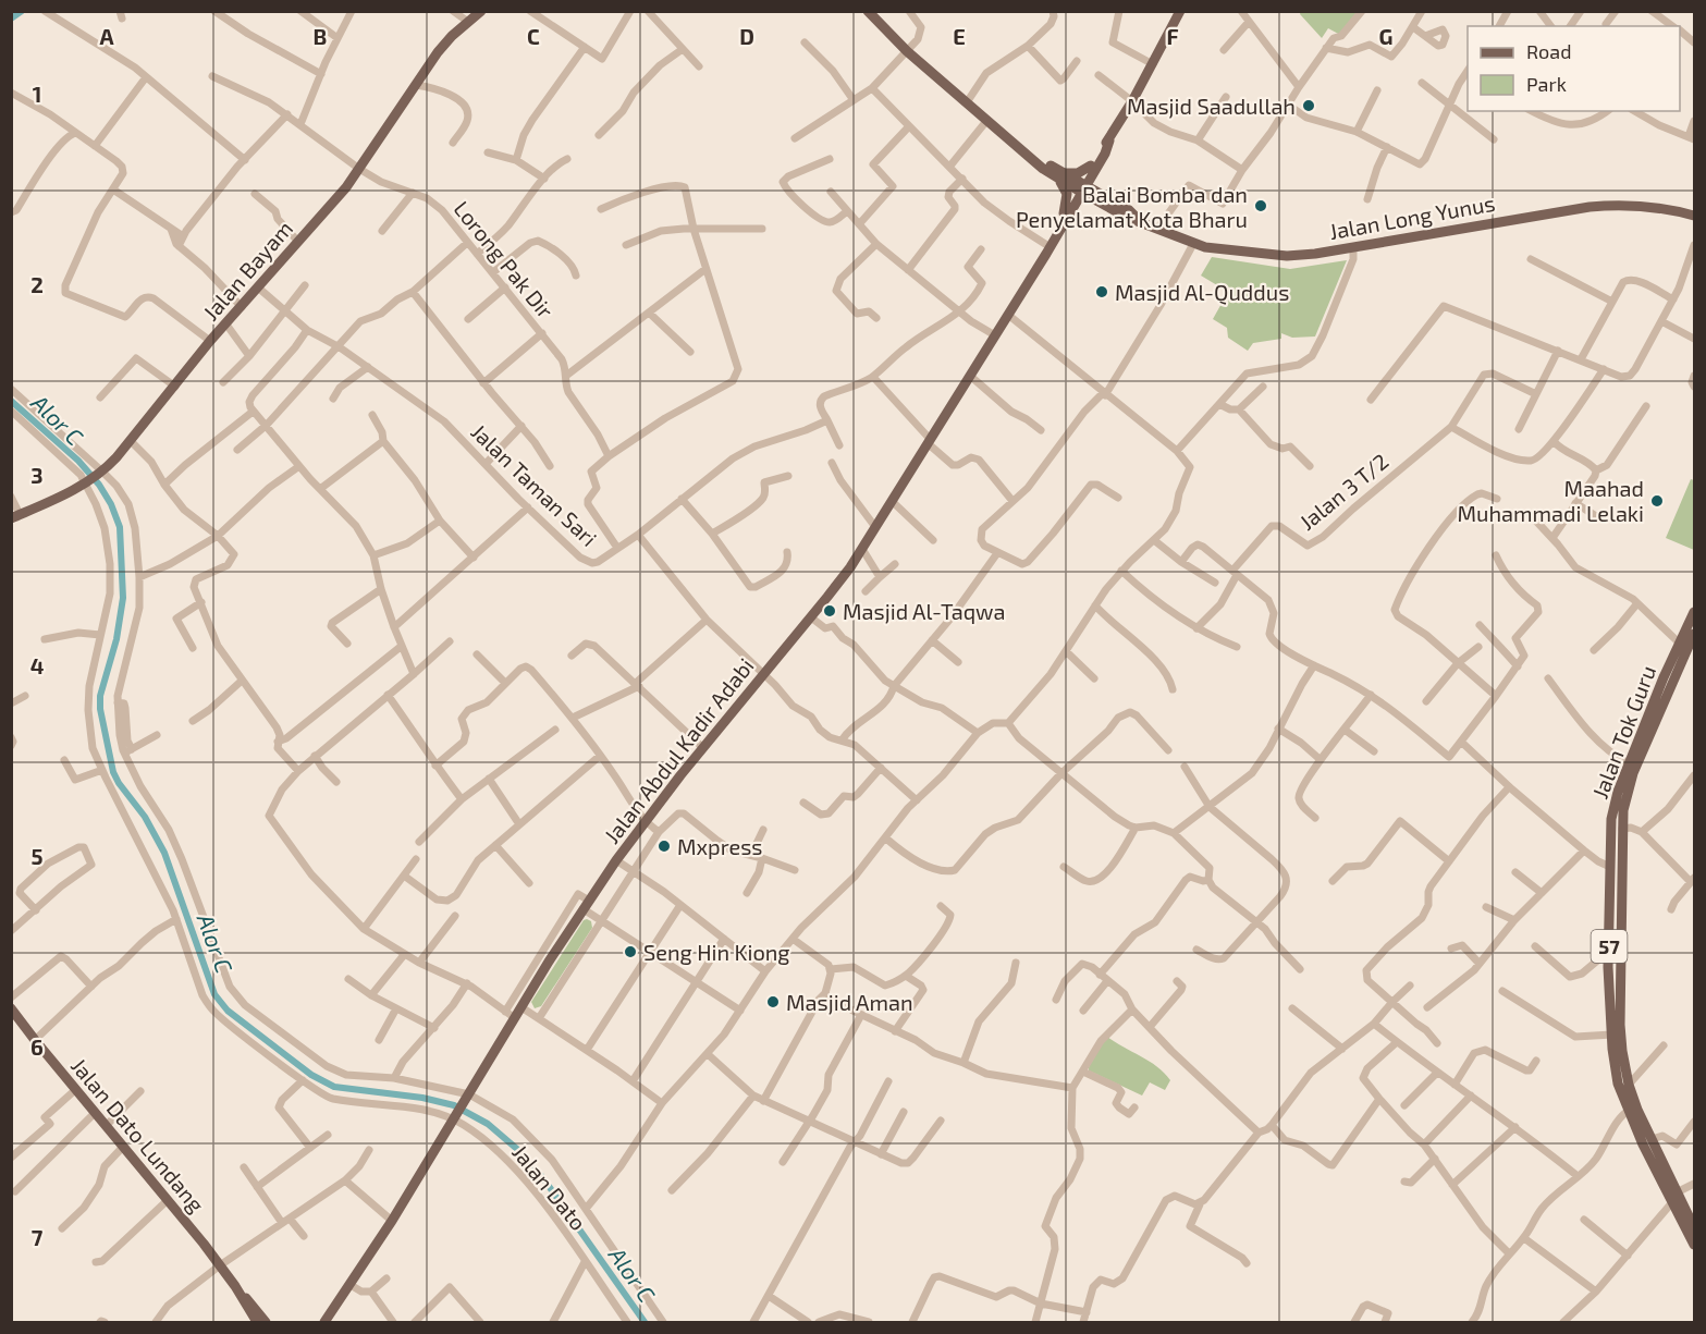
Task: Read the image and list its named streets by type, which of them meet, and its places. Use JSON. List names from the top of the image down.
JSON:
{
  "streets": {
    "main road": [
      "Jalan Long Yunus",
      "Jalan Bayam",
      "Jalan Tok Guru",
      "Jalan Abdul Kadir Adabi",
      "57",
      "Jalan Dato Lundang"
    ],
    "street": [
      "Lorong Pak Dir",
      "Jalan Taman Sari",
      "Jalan 3 T/2",
      "Jalan Dato"
    ]
  },
  "crossings": [
    ["Jalan Long Yunus", "Jalan Abdul Kadir Adabi"],
    ["Lorong Pak Dir", "Jalan Bayam"],
    ["Jalan Bayam", "Jalan Taman Sari"],
    ["Jalan Bayam", "Jalan Dato"],
    ["Jalan Abdul Kadir Adabi", "Jalan Dato"]
  ],
  "water": ["Alor C"],
  "places": [
    "Masjid Saadullah",
    "Balai Bomba dan Penyelamat Kota Bharu",
    "Masjid Al-Quddus",
    "Maahad Muhammadi Lelaki",
    "Masjid Al-Taqwa",
    "Mxpress",
    "Seng Hin Kiong",
    "Masjid Aman"
  ],
  "legend": ["Road", "Park"],
  "grid": {
    "columns": [
      "A",
      "B",
      "C",
      "D",
      "E",
      "F",
      "G"
    ],
    "rows": [
      "1",
      "2",
      "3",
      "4",
      "5",
      "6",
      "7"
    ]
  }
}
